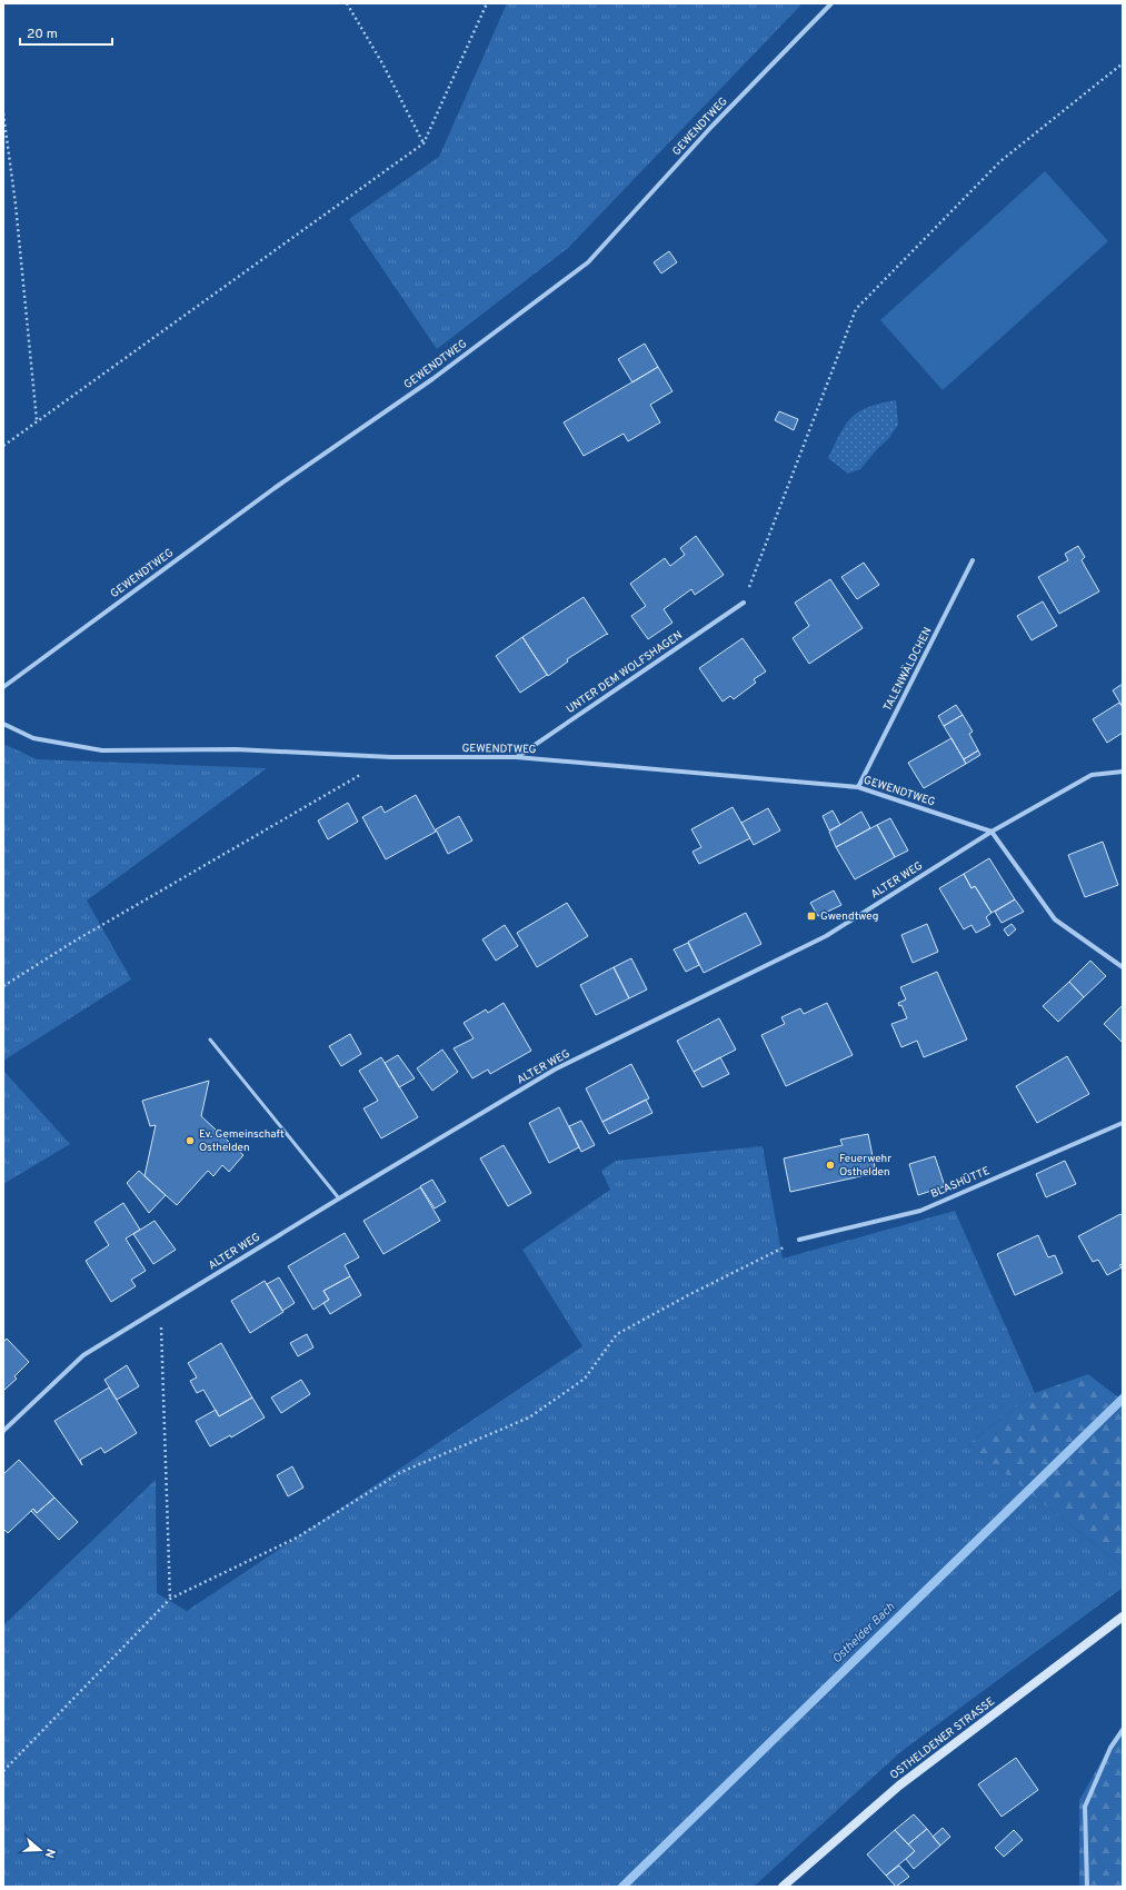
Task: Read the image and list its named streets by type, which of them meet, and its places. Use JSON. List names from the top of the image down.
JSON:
{
  "streets": {
    "main road": ["OSTHELDENER STRASSE"],
    "street": [
      "GEWENDTWEG",
      "TALENWÄLDCHEN",
      "UNTER DEM WOLFSHAGEN",
      "ALTER WEG",
      "BLASHÜTTE"
    ]
  },
  "crossings": [
    ["GEWENDTWEG", "TALENWÄLDCHEN"],
    ["GEWENDTWEG", "UNTER DEM WOLFSHAGEN"],
    ["GEWENDTWEG", "ALTER WEG"]
  ],
  "water": ["Osthelder Bach"],
  "places": {
    "transit": ["Gwendtweg"],
    "other": ["Ev. Gemeinschaft Osthelden", "Feuerwehr Osthelden"]
  },
  "scale_bar": "20 m",
  "north": "right"
}
